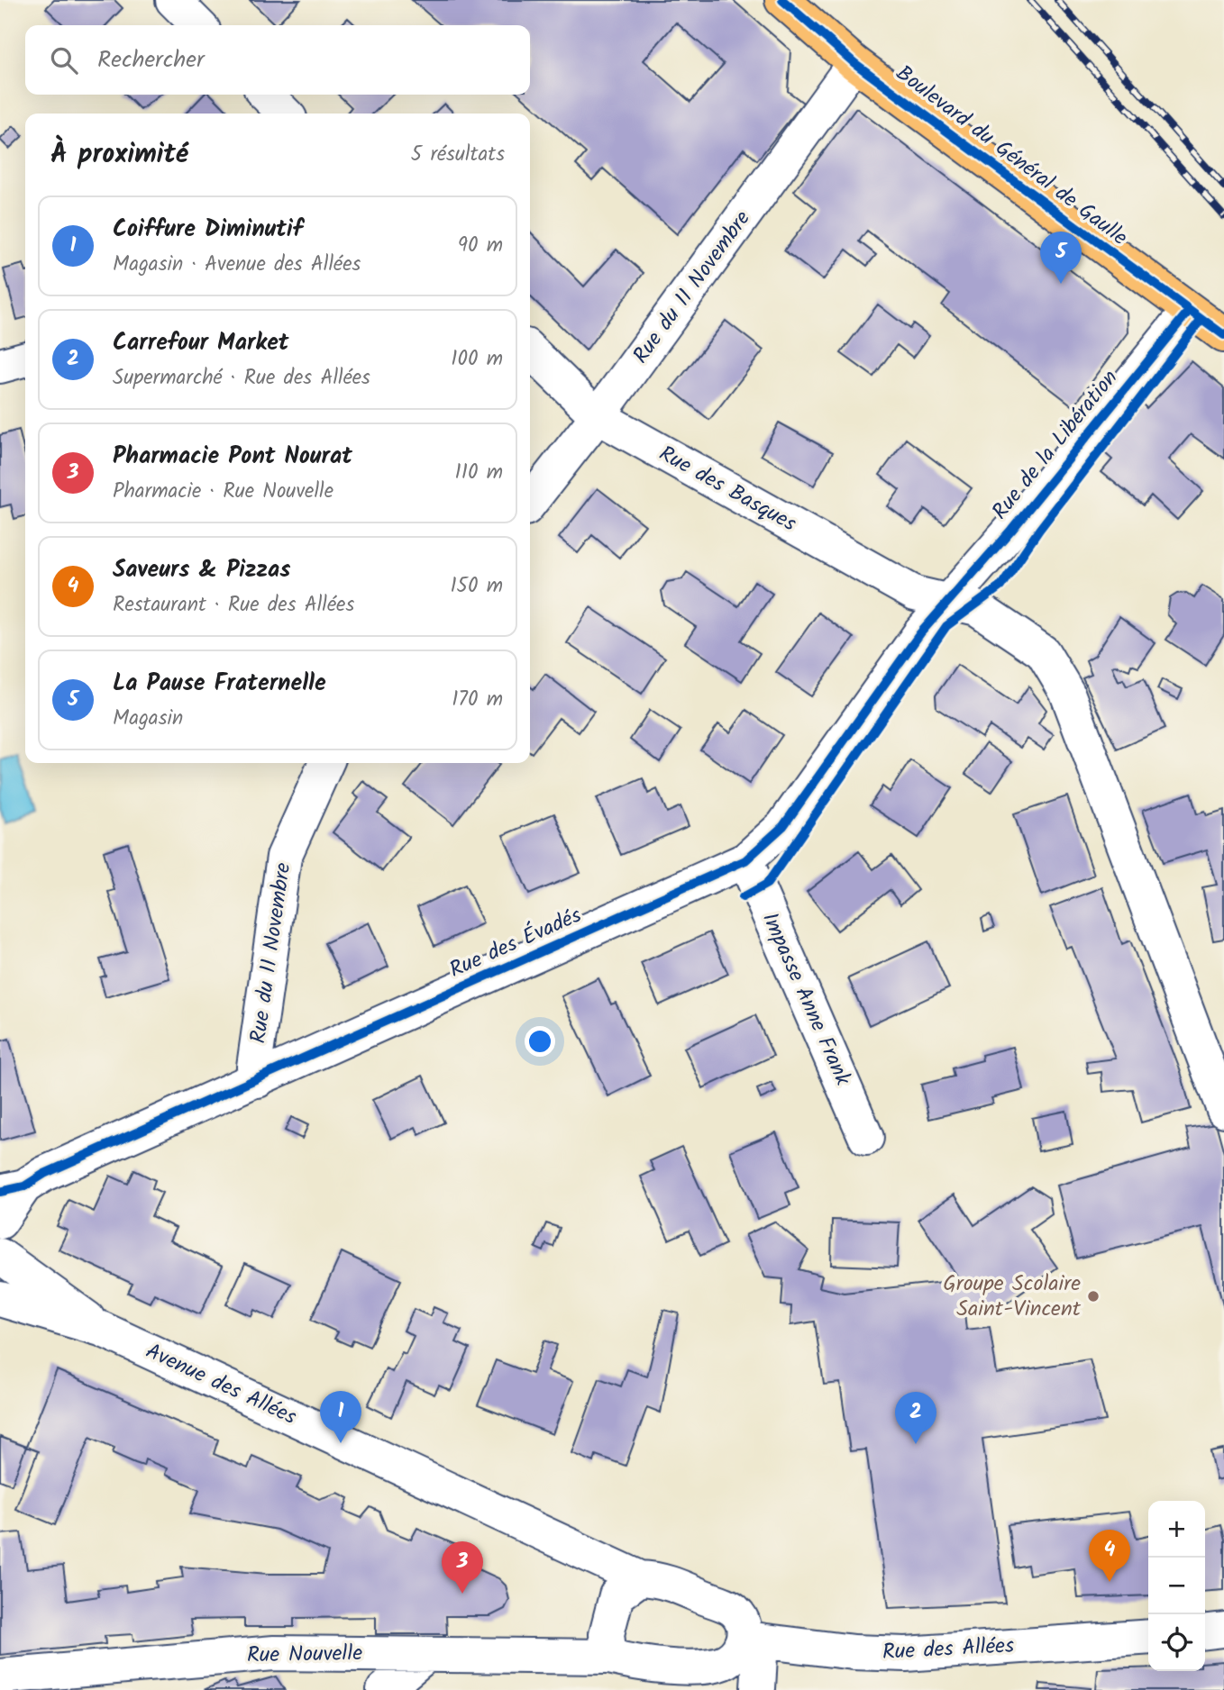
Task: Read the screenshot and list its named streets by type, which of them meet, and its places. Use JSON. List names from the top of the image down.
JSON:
{
  "streets": {
    "main road": ["Boulevard du Général de Gaulle"],
    "street": [
      "Rue du 11 Novembre",
      "Rue de la Libération",
      "Rue des Basques",
      "Rue des Évadés",
      "Impasse Anne Frank",
      "Avenue des Allées",
      "Rue des Allées",
      "Rue Nouvelle"
    ]
  },
  "crossings": [
    ["Boulevard du Général de Gaulle", "Rue du 11 Novembre"],
    ["Boulevard du Général de Gaulle", "Rue de la Libération"],
    ["Rue du 11 Novembre", "Rue des Basques"],
    ["Rue du 11 Novembre", "Rue des Évadés"],
    ["Rue de la Libération", "Rue des Basques"],
    ["Rue de la Libération", "Rue des Évadés"],
    ["Rue des Basques", "Rue des Évadés"],
    ["Rue des Évadés", "Impasse Anne Frank"],
    ["Rue des Allées", "Rue Nouvelle"]
  ],
  "places": ["Groupe Scolaire Saint-Vincent"],
  "page": {
    "search": "Rechercher",
    "heading": ["À proximité", "5 résultats"],
    "list": [
      {
        "mark": "1",
        "name": "Coiffure Diminutif",
        "note": "Magasin · Avenue des Allées",
        "value": "90 m"
      },
      {
        "mark": "2",
        "name": "Carrefour Market",
        "note": "Supermarché · Rue des Allées",
        "value": "100 m"
      },
      {
        "mark": "3",
        "name": "Pharmacie Pont Nourat",
        "note": "Pharmacie · Rue Nouvelle",
        "value": "110 m"
      },
      {
        "mark": "4",
        "name": "Saveurs & Pizzas",
        "note": "Restaurant · Rue des Allées",
        "value": "150 m"
      },
      {
        "mark": "5",
        "name": "La Pause Fraternelle",
        "note": "Magasin",
        "value": "170 m"
      }
    ],
    "pins": [
      "5",
      "1",
      "2",
      "4",
      "3"
    ],
    "map_buttons": ["+", "−"]
  }
}
